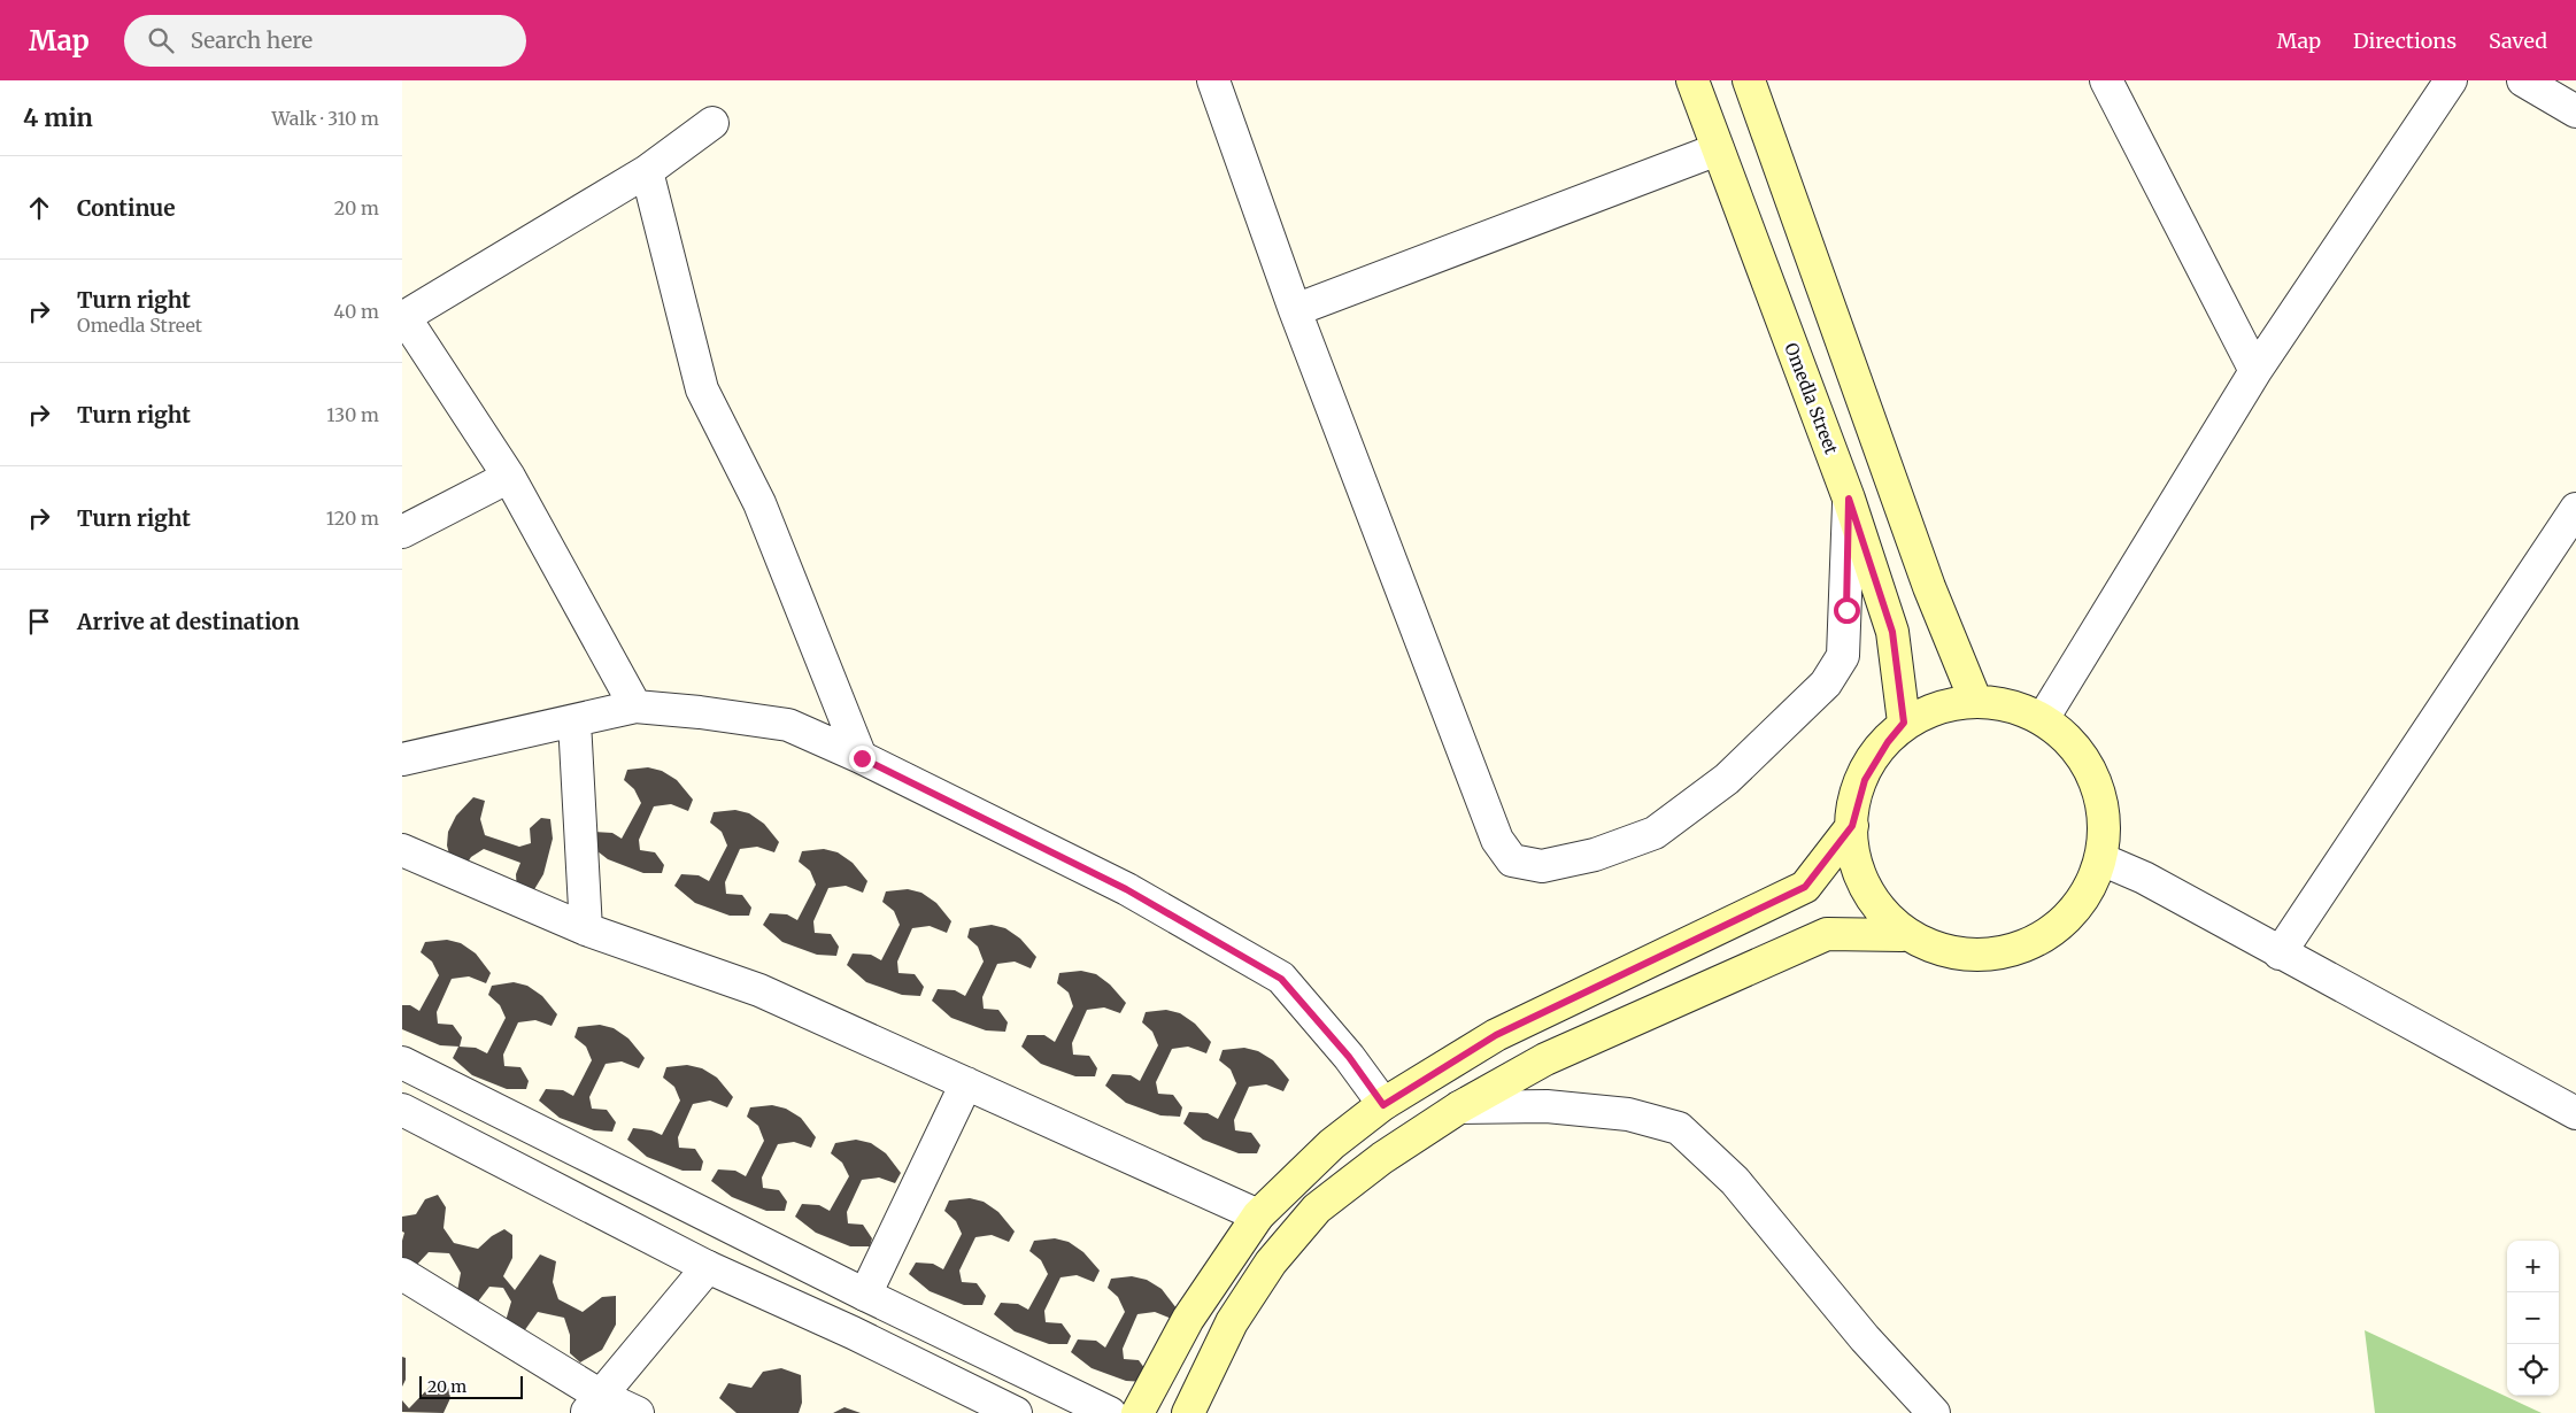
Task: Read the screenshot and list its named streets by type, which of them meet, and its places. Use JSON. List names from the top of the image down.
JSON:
{
  "streets": {
    "main road": ["Omedla Street"]
  },
  "scale_bar": "20 m",
  "page": {
    "header": "Map",
    "search": "Search here",
    "nav": ["Map", "Directions", "Saved"],
    "heading": ["4 min", "Walk · 310 m"],
    "list": [
      ["Continue", "20 m"],
      ["Turn right", "Omedla Street", "40 m"],
      ["Turn right", "130 m"],
      ["Turn right", "120 m"],
      "Arrive at destination"
    ],
    "map_buttons": ["+", "−"],
    "scale": "20 m"
  }
}
